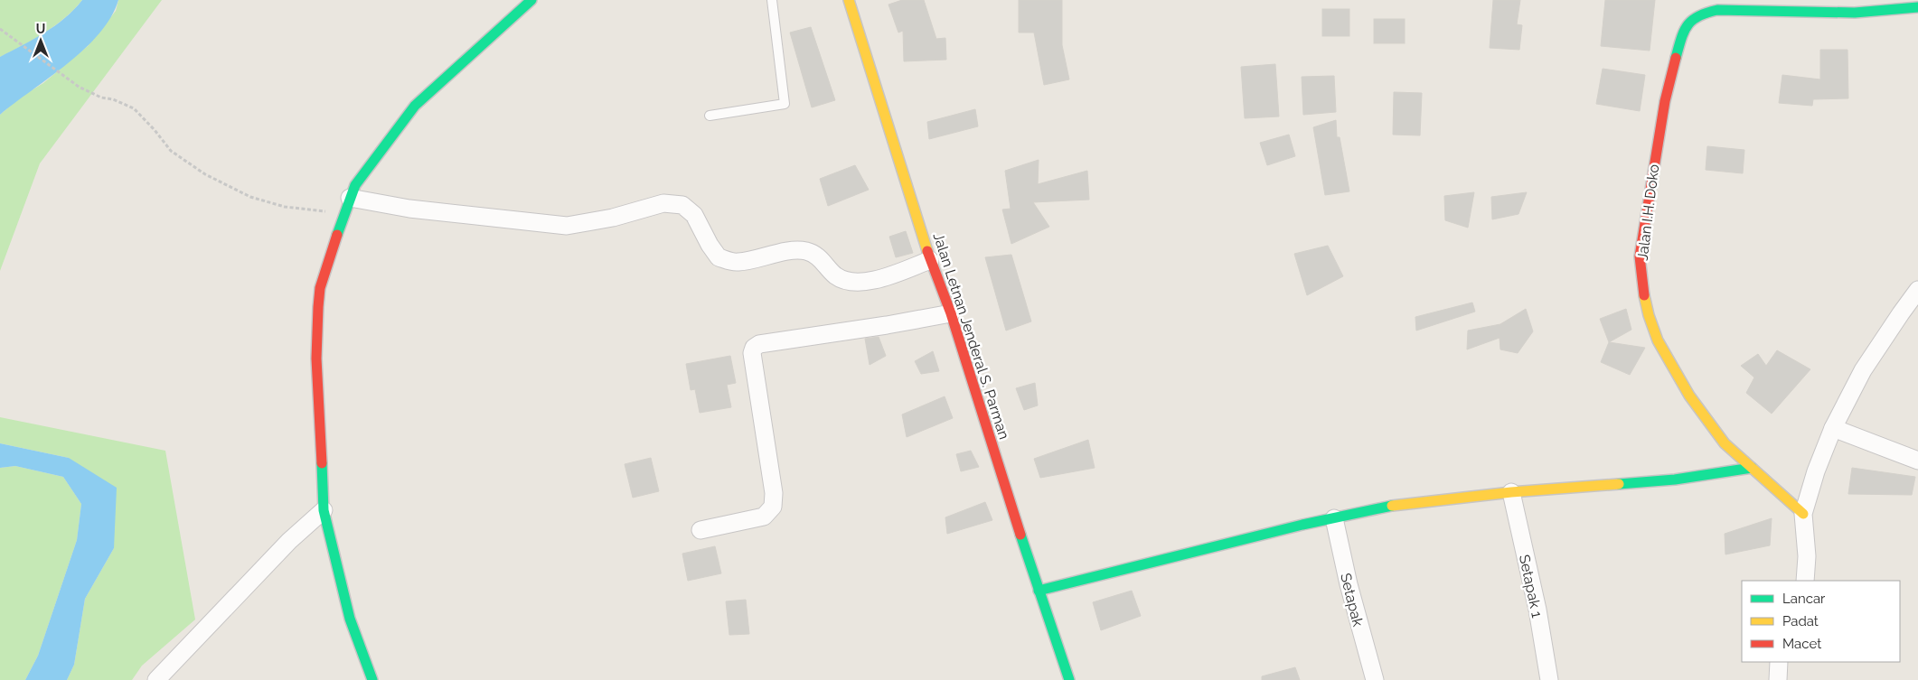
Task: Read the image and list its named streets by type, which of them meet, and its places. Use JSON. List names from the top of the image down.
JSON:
{
  "streets": {
    "street": [
      "Jalan I.H. Doko",
      "Jalan Letnan Jenderal S. Parman",
      "Setapak 1",
      "Setapak"
    ]
  },
  "legend": ["Lancar", "Padat", "Macet"],
  "north": "top"
}
